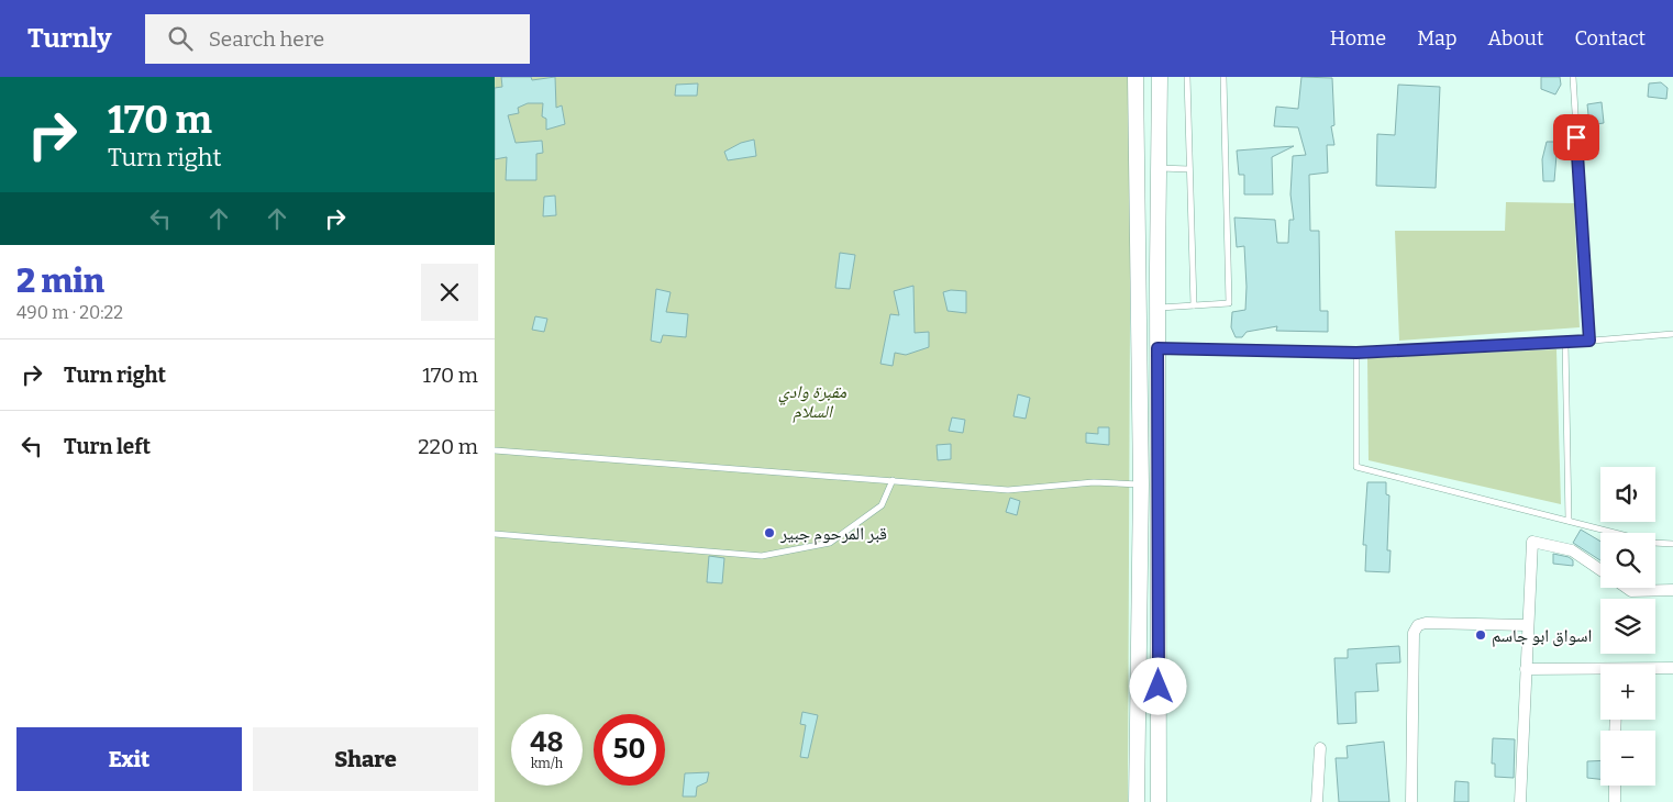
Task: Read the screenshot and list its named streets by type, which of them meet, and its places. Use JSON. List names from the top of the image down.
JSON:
{
  "parks": ["مقبرة وادي السلام"],
  "places": ["قبر المرحوم جبير", "اسواق ابو جاسم"],
  "page": {
    "header": "Turnly",
    "search": "Search here",
    "nav": [
      "Home",
      "Map",
      "About",
      "Contact"
    ],
    "turn": ["170 m", "Turn right"],
    "heading": ["2 min", "490 m · 20:22"],
    "list": [
      {
        "name": "Turn right",
        "value": "170 m"
      },
      {
        "name": "Turn left",
        "value": "220 m"
      }
    ],
    "map_buttons": ["+", "−"],
    "speed": "48 km/h",
    "limit": "50",
    "buttons": ["Exit", "Share"]
  }
}
